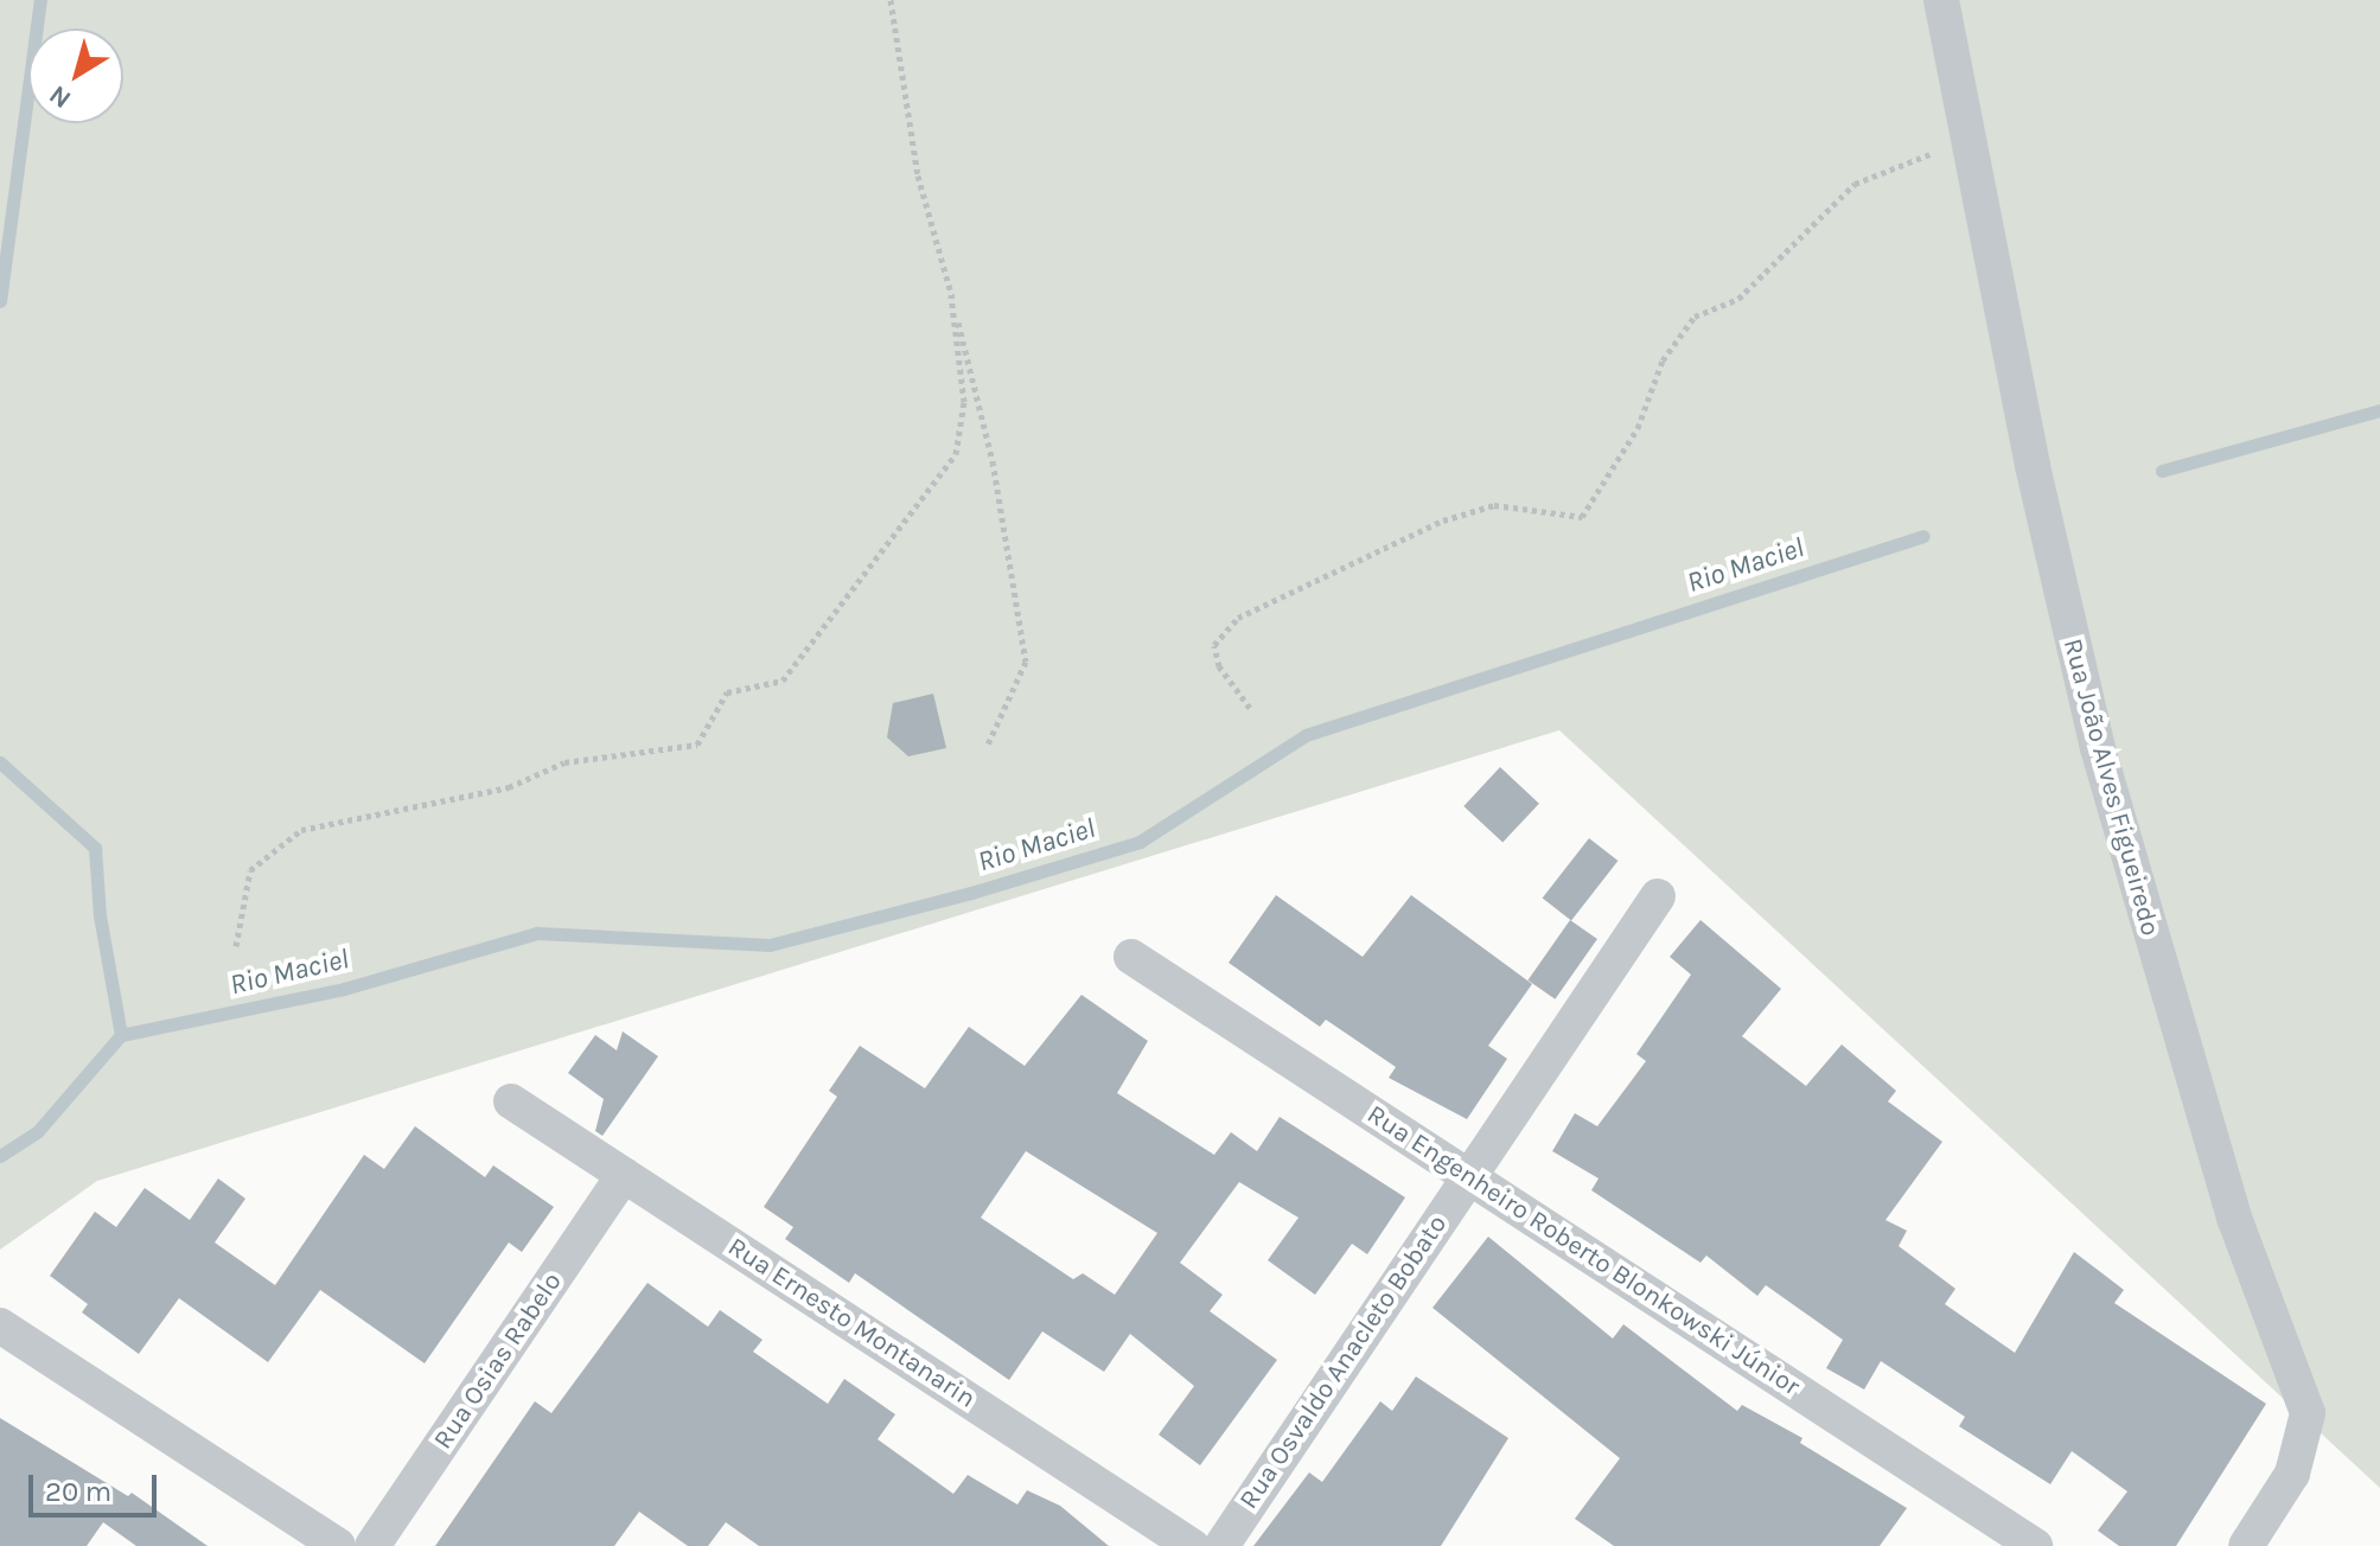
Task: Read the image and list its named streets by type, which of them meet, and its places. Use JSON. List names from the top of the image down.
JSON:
{
  "streets": {
    "street": [
      "Rua João Alves Figueiredo",
      "Rua Engenheiro Roberto Blonkowski Júnior",
      "Rua Ernesto Montanarin",
      "Rua Osias Rabelo",
      "Rua Osvaldo Anacleto Bobato"
    ]
  },
  "crossings": [
    ["Rua Engenheiro Roberto Blonkowski Júnior", "Rua Osvaldo Anacleto Bobato"],
    ["Rua Ernesto Montanarin", "Rua Osias Rabelo"]
  ],
  "water": ["Rio Maciel"],
  "scale_bar": "20 m",
  "north": "bottom left"
}
